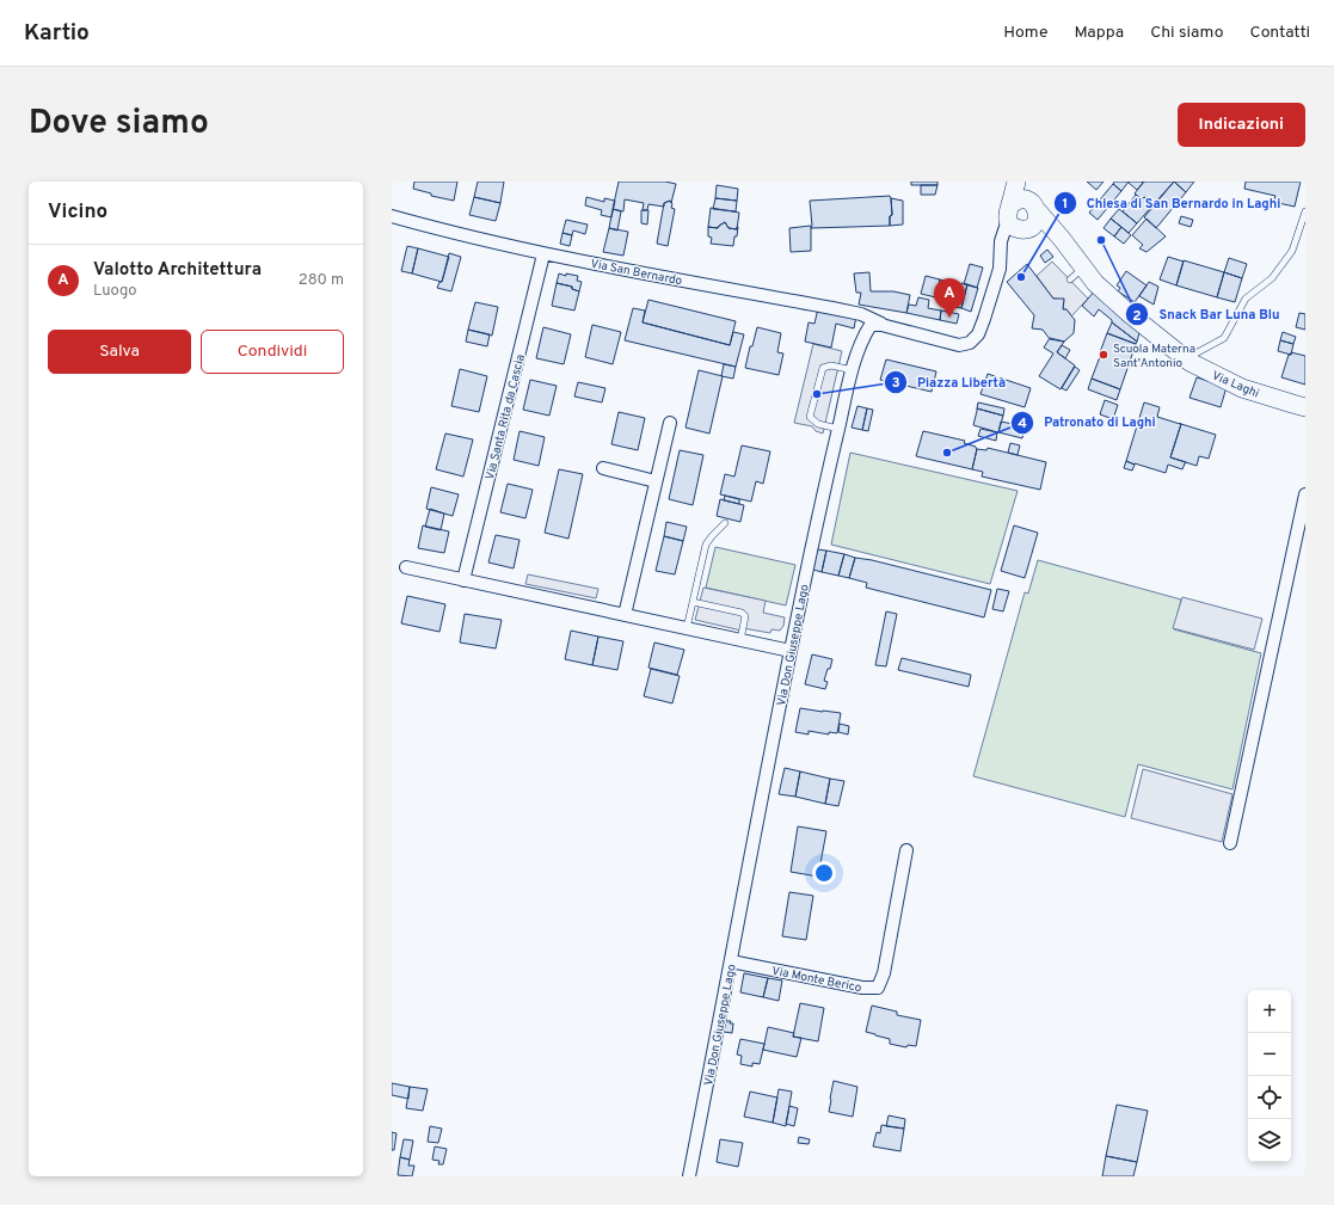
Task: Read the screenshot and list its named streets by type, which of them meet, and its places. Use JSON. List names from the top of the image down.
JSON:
{
  "streets": {
    "street": [
      "Via San Bernardo",
      "Via Laghi",
      "Via Santa Rita da Cascia",
      "Via Don Giuseppe Lago",
      "Via Monte Berico"
    ]
  },
  "crossings": [
    ["Via San Bernardo", "Via Santa Rita da Cascia"],
    ["Via San Bernardo", "Via Don Giuseppe Lago"],
    ["Via Don Giuseppe Lago", "Via Monte Berico"]
  ],
  "places": [
    "Snack Bar Luna Blu",
    "Chiesa di San Bernardo in Laghi",
    "Scuola Materna Sant'Antonio",
    "Piazza Libertà",
    "Patronato di Laghi"
  ],
  "page": {
    "header": "Kartio",
    "nav": [
      "Home",
      "Mappa",
      "Chi siamo",
      "Contatti"
    ],
    "title": "Dove siamo",
    "buttons": [
      "Indicazioni",
      ["Salva", "Condividi"]
    ],
    "heading": "Vicino",
    "list": [
      {
        "mark": "A",
        "name": "Valotto Architettura",
        "note": "Luogo",
        "value": "280 m"
      }
    ],
    "pins": "A",
    "map_buttons": ["+", "−"]
  }
}
